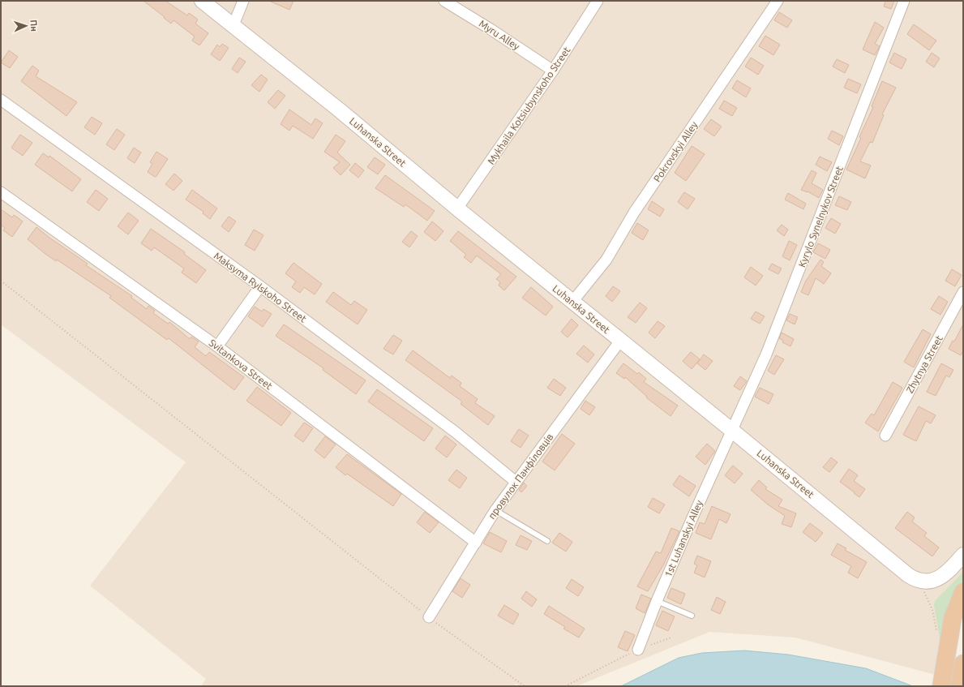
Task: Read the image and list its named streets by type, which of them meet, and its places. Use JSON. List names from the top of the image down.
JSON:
{
  "streets": {
    "main road": ["Luhanska Street"],
    "street": [
      "Myru Alley",
      "Mykhaila Kotsiubynskoho Street",
      "Pokrovskyi Alley",
      "Kyrylo Synelnykov Street",
      "Maksyma Rylskoho Street",
      "Svitankova Street",
      "Zhytnya Street",
      "провулок Панфіловців",
      "1st Luhanskyi Alley"
    ]
  },
  "crossings": [
    ["Myru Alley", "Mykhaila Kotsiubynskoho Street"],
    ["Mykhaila Kotsiubynskoho Street", "Luhanska Street"],
    ["Luhanska Street", "Pokrovskyi Alley"],
    ["Luhanska Street", "Kyrylo Synelnykov Street"],
    ["Luhanska Street", "провулок Панфіловців"],
    ["Luhanska Street", "1st Luhanskyi Alley"],
    ["Kyrylo Synelnykov Street", "1st Luhanskyi Alley"],
    ["Maksyma Rylskoho Street", "провулок Панфіловців"],
    ["Svitankova Street", "провулок Панфіловців"]
  ],
  "north": "right"
}
